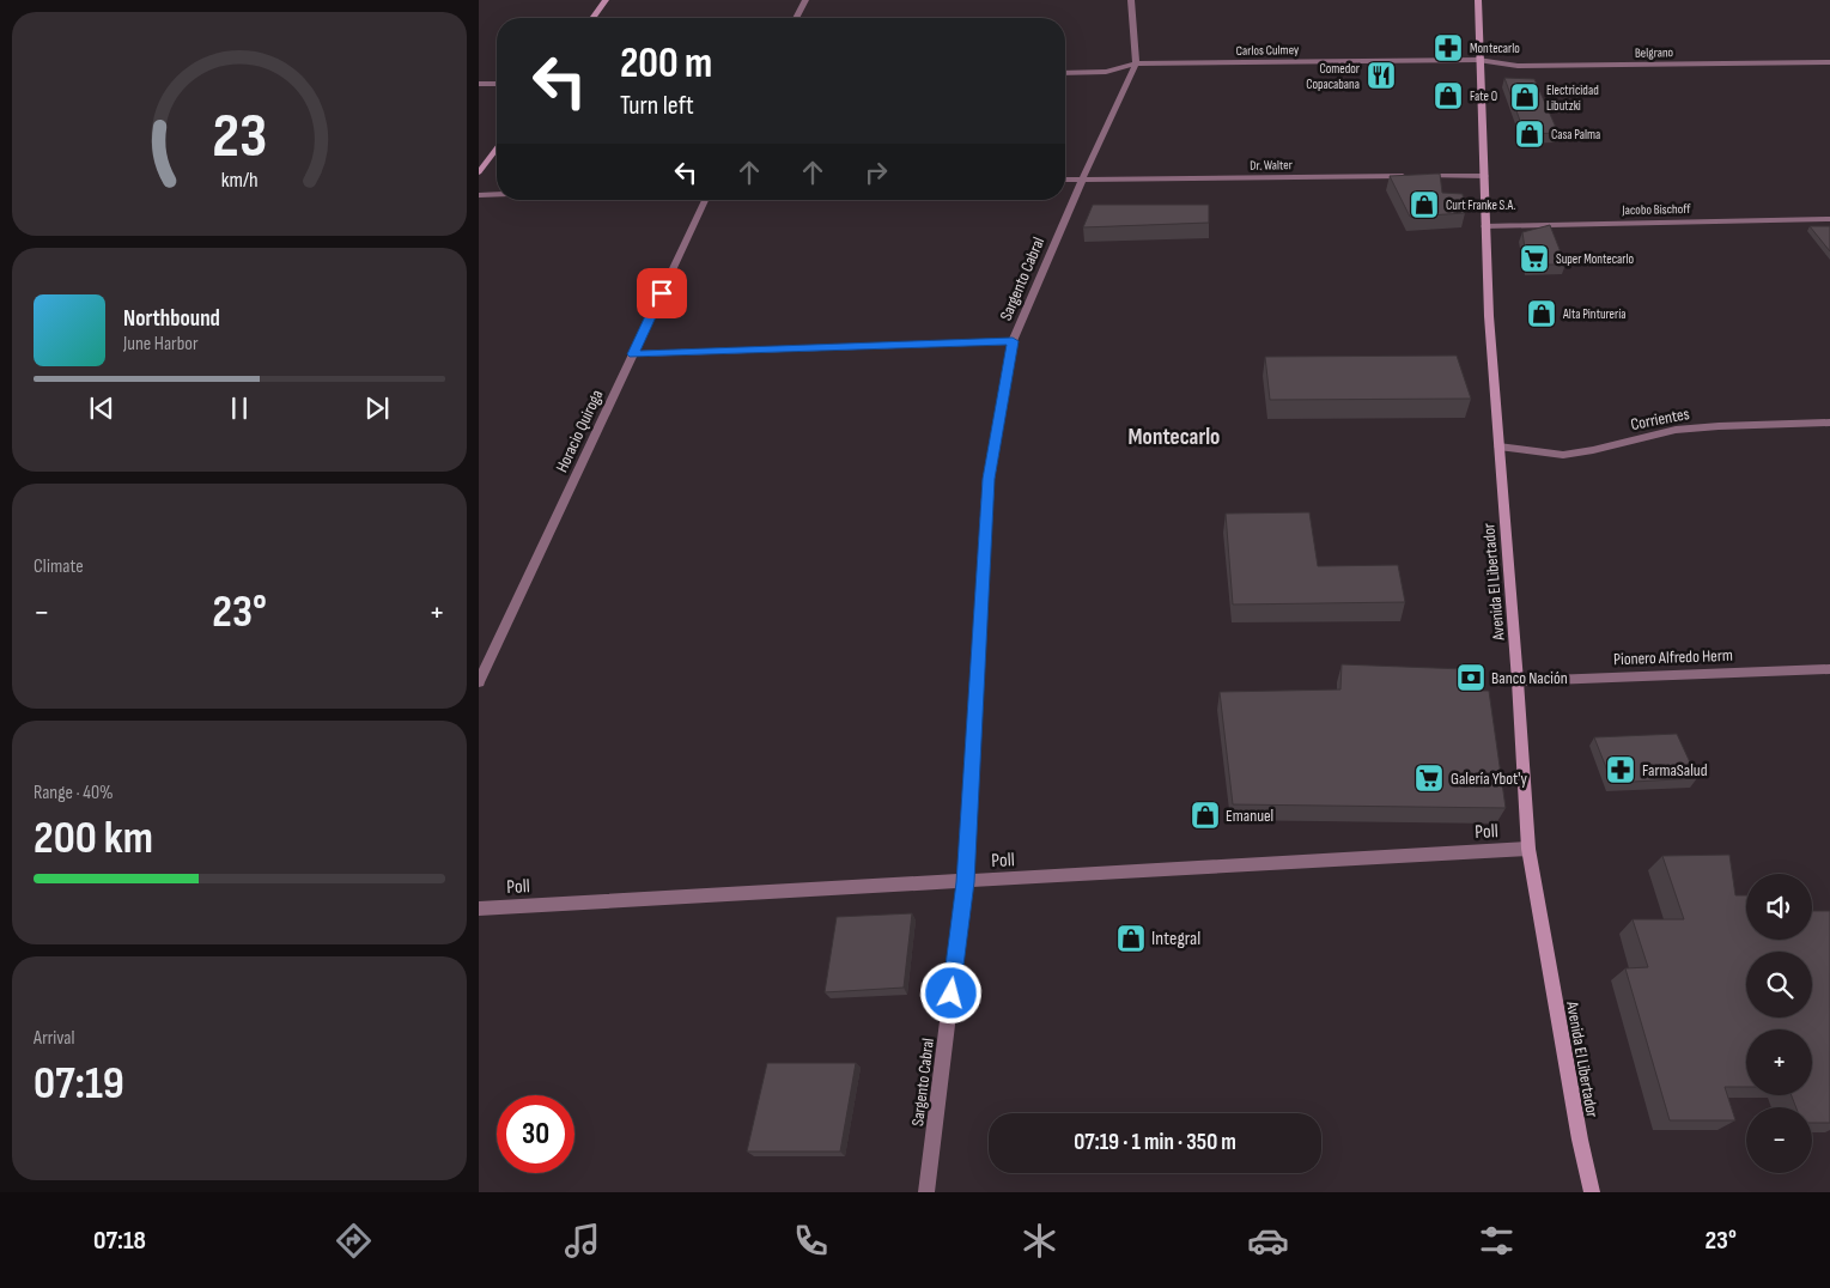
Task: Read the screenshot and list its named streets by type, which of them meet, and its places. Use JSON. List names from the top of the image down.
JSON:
{
  "streets": {
    "main road": ["Avenida El Libertador"],
    "street": [
      "Carlos Culmey",
      "Belgrano",
      "Dr. Walter",
      "Jacobo Bischoff",
      "Sargento Cabral",
      "Corrientes",
      "Horacio Quiroga",
      "Pionero Alfredo Herm",
      "Poll"
    ]
  },
  "crossings": [
    ["Carlos Culmey", "Belgrano"],
    ["Carlos Culmey", "Sargento Cabral"],
    ["Carlos Culmey", "Avenida El Libertador"],
    ["Belgrano", "Avenida El Libertador"],
    ["Dr. Walter", "Sargento Cabral"],
    ["Dr. Walter", "Avenida El Libertador"],
    ["Jacobo Bischoff", "Avenida El Libertador"],
    ["Sargento Cabral", "Poll"],
    ["Corrientes", "Avenida El Libertador"],
    ["Avenida El Libertador", "Pionero Alfredo Herm"],
    ["Avenida El Libertador", "Poll"]
  ],
  "districts": ["Montecarlo"],
  "places": {
    "pharmacy": ["Montecarlo", "FarmaSalud"],
    "restaurant": ["Comedor Copacabana"],
    "shop": [
      "Fate O",
      "Electricidad Libutzki",
      "Casa Palma",
      "Curt Franke S.A.",
      "Alta Pinturería",
      "Emanuel",
      "Integral"
    ],
    "supermarket": ["Super Montecarlo", "Galería Ybot'y"],
    "bank": ["Banco Nación"]
  },
  "page": {
    "turn": ["200 m", "Turn left"],
    "song": ["Northbound", "June Harbor"],
    "tile": [
      "Climate",
      ["Range · 40%", "200 km"],
      ["Arrival", "07:19"]
    ],
    "heat": ["−", "23°", "+"],
    "map_buttons": ["+", "−"],
    "limit": "30",
    "trip": "07:19 · 1 min · 350 m",
    "tabs": ["07:18", "23°"],
    "gauge": ["23", "km/h"]
  }
}
